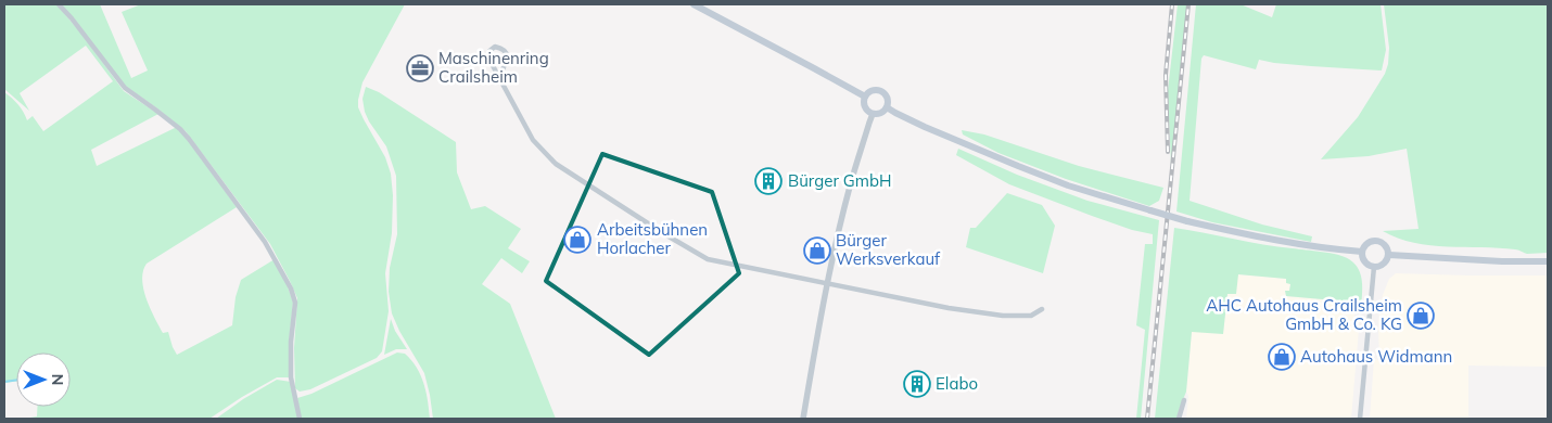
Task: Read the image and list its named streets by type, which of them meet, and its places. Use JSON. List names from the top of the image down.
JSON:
{
  "places": {
    "office": ["Maschinenring Crailsheim"],
    "building": ["Bürger GmbH", "Elabo"],
    "shop": [
      "Arbeitsbühnen Horlacher",
      "Bürger Werksverkauf",
      "AHC Autohaus Crailsheim GmbH & Co. KG",
      "Autohaus Widmann"
    ]
  },
  "north": "right"
}
